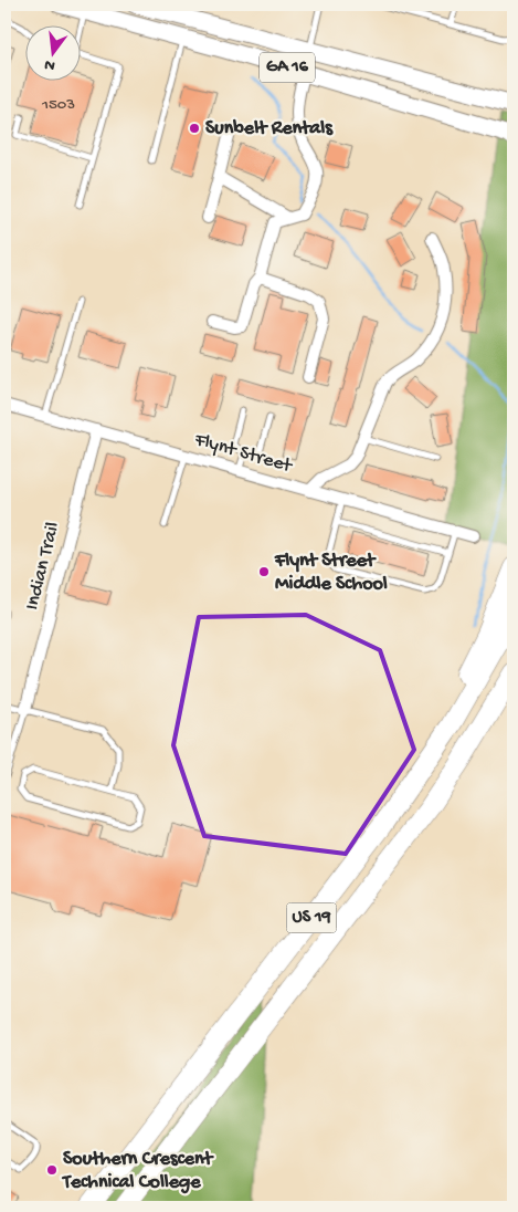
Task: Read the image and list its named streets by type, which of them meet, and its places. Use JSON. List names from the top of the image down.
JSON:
{
  "streets": {
    "highway": ["US 19"],
    "main road": ["GA 16"],
    "street": ["Flynt Street", "Indian Trail"]
  },
  "crossings": [
    ["Flynt Street", "Indian Trail"]
  ],
  "places": ["Sunbelt Rentals", "Flynt Street Middle School", "Southern Crescent Technical College"],
  "house_numbers": ["1503"],
  "north": "bottom"
}
